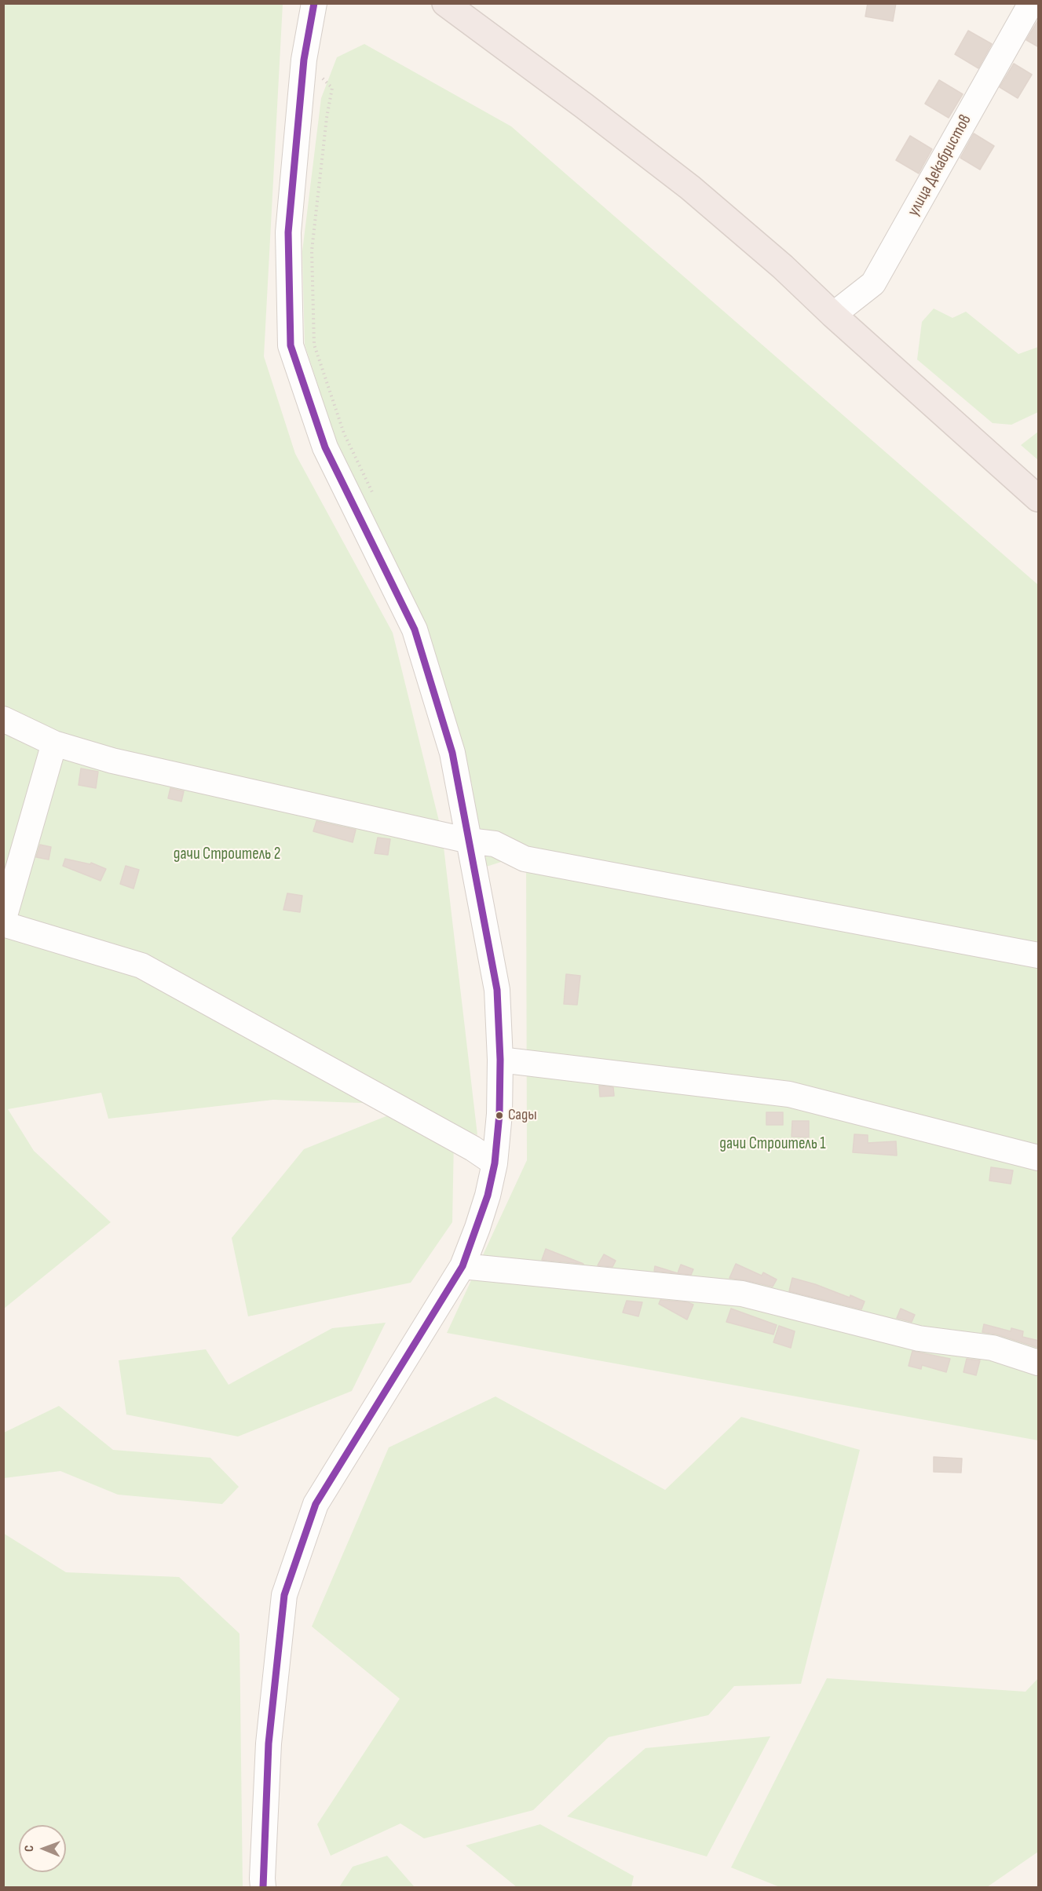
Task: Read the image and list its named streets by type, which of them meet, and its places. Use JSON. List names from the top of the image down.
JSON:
{
  "streets": {
    "street": ["улица Декабристов"]
  },
  "parks": ["дачи Строитель 2", "дачи Строитель 1"],
  "places": ["Сады"],
  "north": "left"
}
